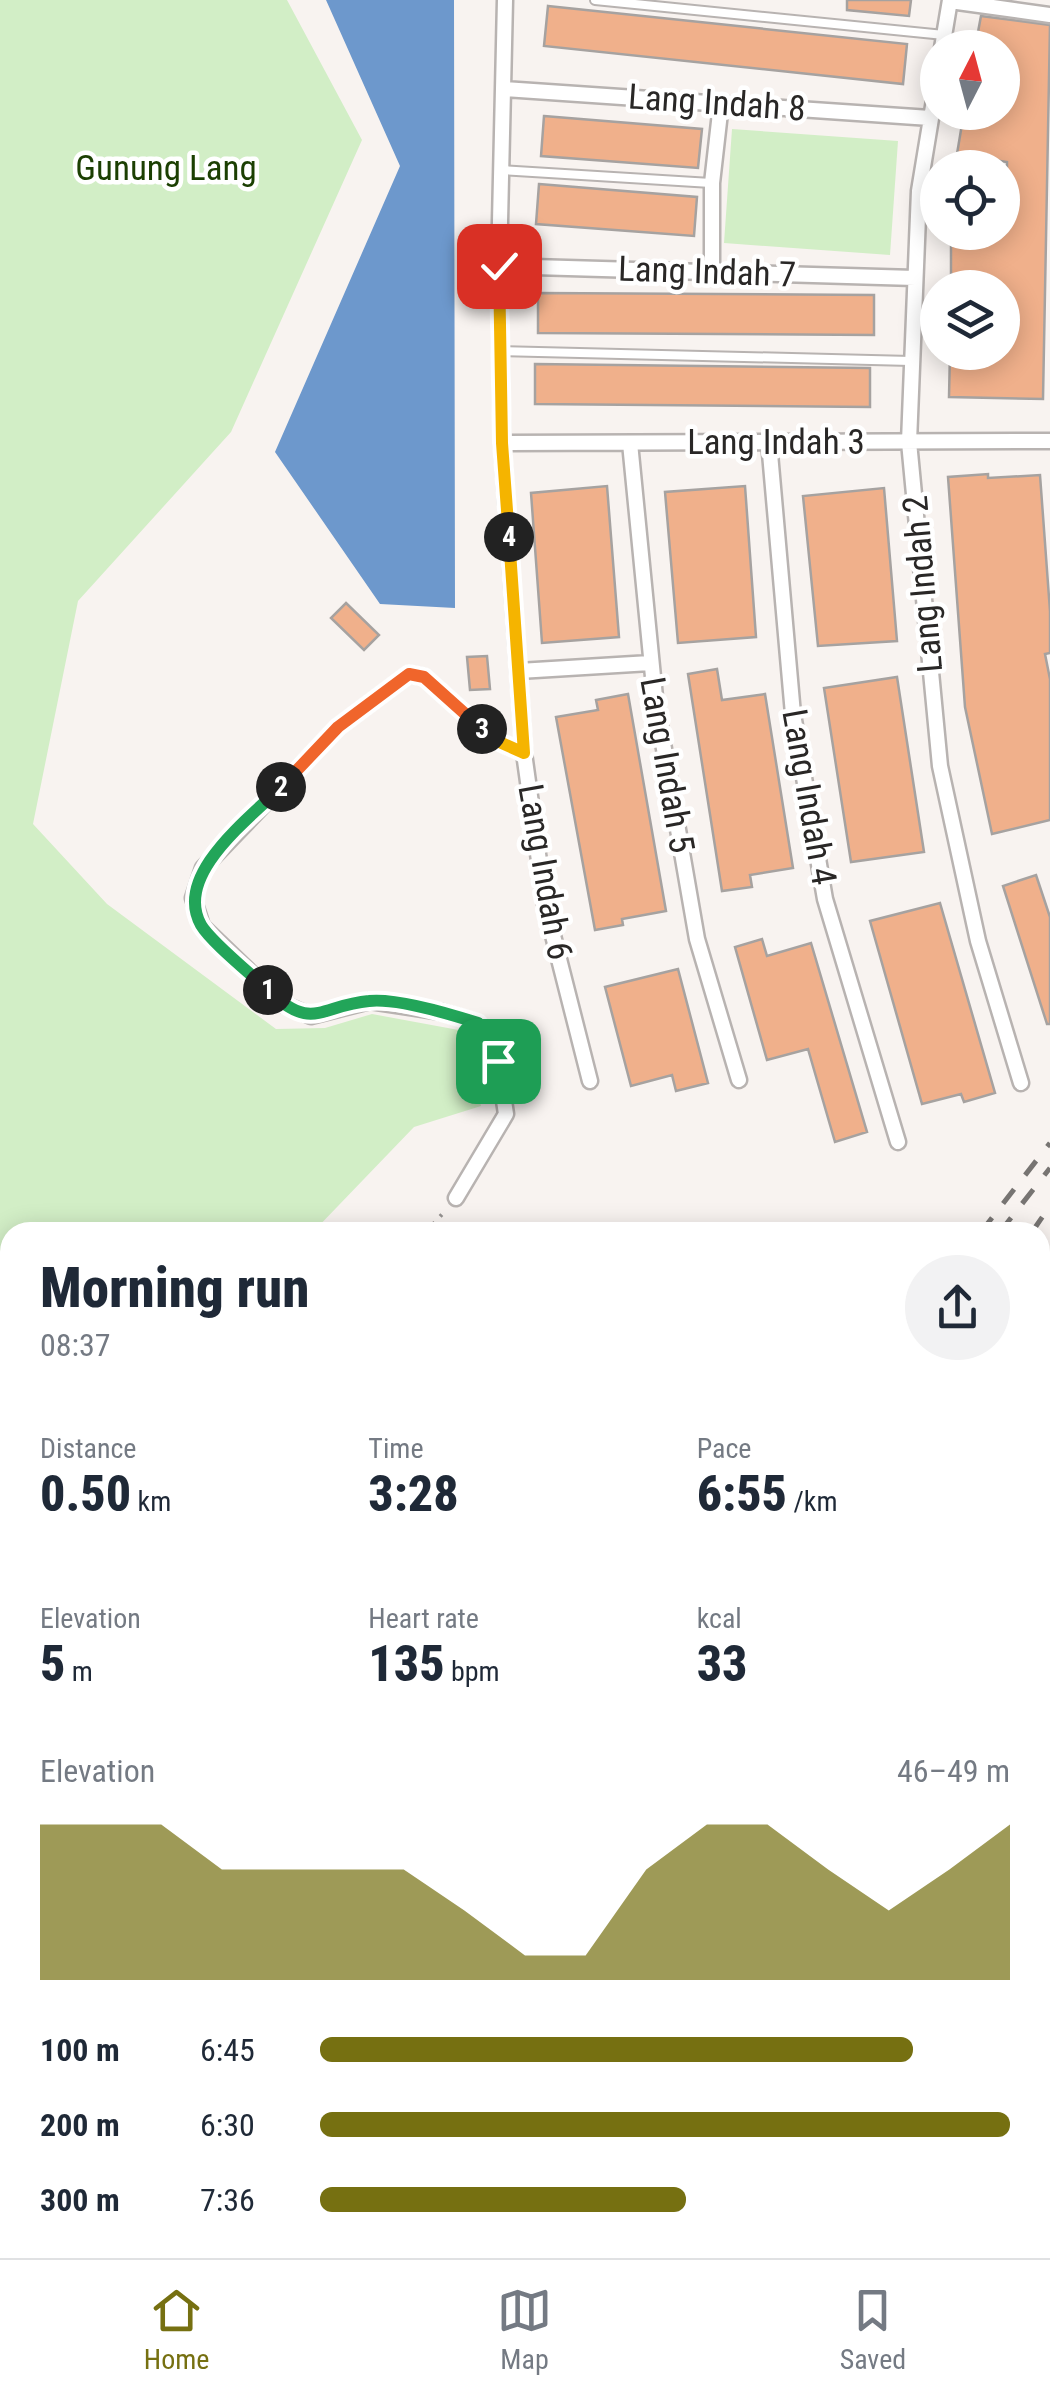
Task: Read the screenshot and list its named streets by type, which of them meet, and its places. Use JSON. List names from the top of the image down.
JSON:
{
  "streets": {
    "street": [
      "Lang Indah 8",
      "Lang Indah 7",
      "Lang Indah 3",
      "Lang Indah 2",
      "Lang Indah 5",
      "Lang Indah 4",
      "Lang Indah 6"
    ]
  },
  "crossings": [
    ["Lang Indah 8", "Lang Indah 6"],
    ["Lang Indah 7", "Lang Indah 2"],
    ["Lang Indah 7", "Lang Indah 6"],
    ["Lang Indah 3", "Lang Indah 2"],
    ["Lang Indah 3", "Lang Indah 5"],
    ["Lang Indah 3", "Lang Indah 4"],
    ["Lang Indah 3", "Lang Indah 6"]
  ],
  "parks": ["Gunung Lang"],
  "north": "top",
  "page": {
    "pins": [
      "4",
      "3",
      "2",
      "1"
    ],
    "heading": ["Morning run", "08:37"],
    "stats": [
      ["Distance", "0.50 km"],
      ["Time", "3:28"],
      ["Pace", "6:55 /km"],
      ["Elevation", "5 m"],
      ["Heart rate", "135 bpm"],
      ["kcal", "33"]
    ],
    "chart": ["Elevation", "46–49 m"],
    "list": [
      {
        "name": "100 m",
        "note": "6:45"
      },
      {
        "name": "200 m",
        "note": "6:30"
      },
      {
        "name": "300 m",
        "note": "7:36"
      }
    ],
    "tabs": ["Home", "Map", "Saved"]
  }
}
